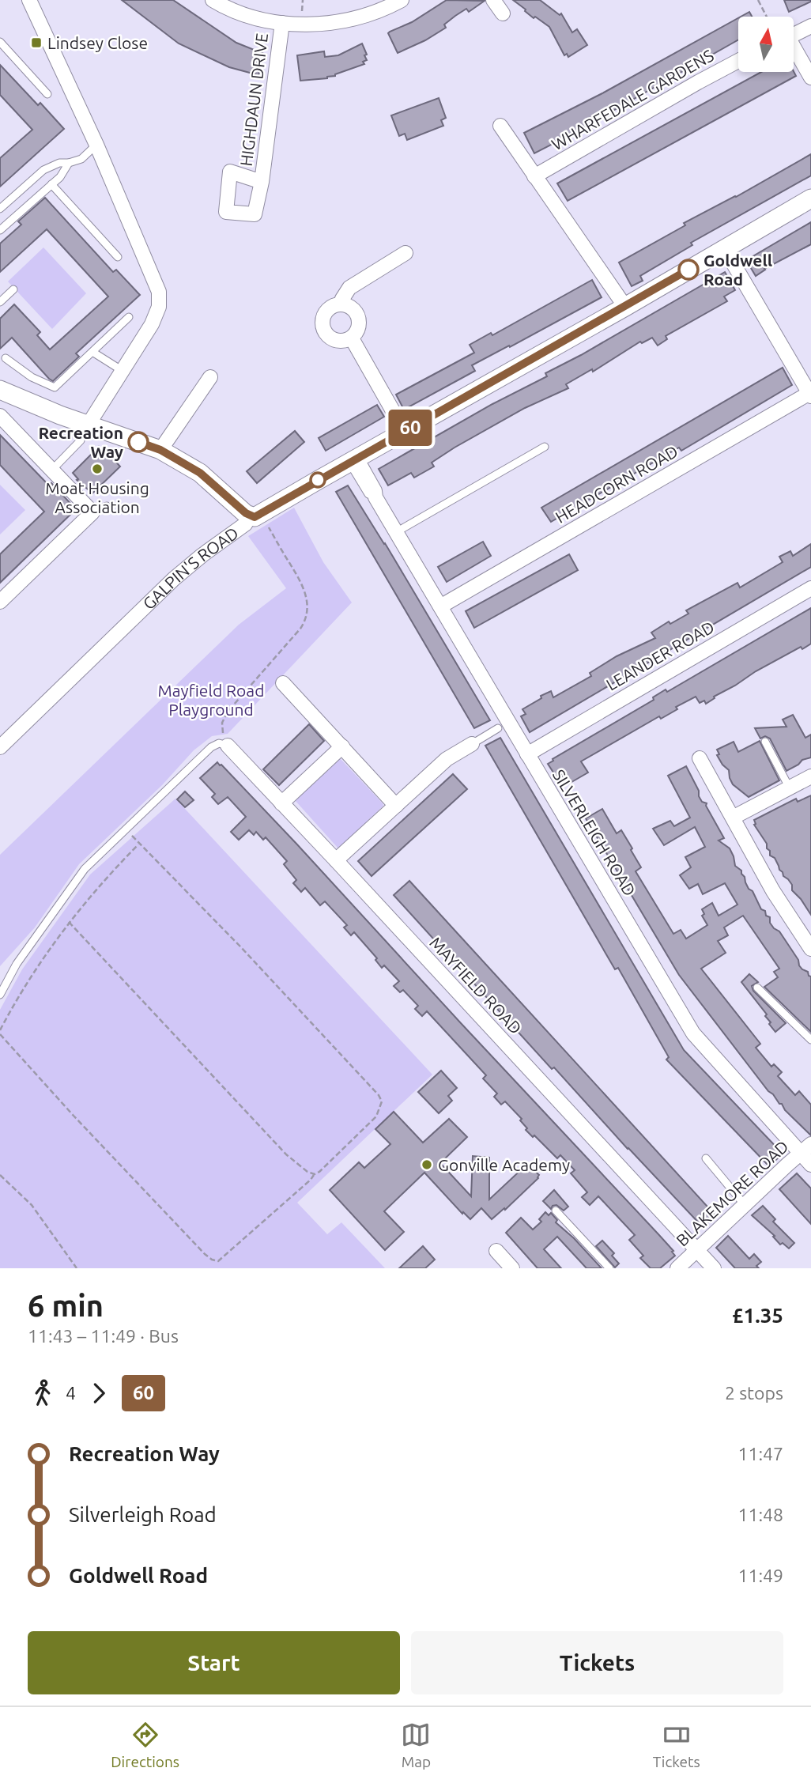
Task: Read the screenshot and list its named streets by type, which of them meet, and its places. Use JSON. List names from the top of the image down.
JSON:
{
  "streets": {
    "street": [
      "HIGHDAUN DRIVE",
      "WHARFEDALE GARDENS",
      "HEADCORN ROAD",
      "GALPIN'S ROAD",
      "LEANDER ROAD",
      "SILVERLEIGH ROAD",
      "MAYFIELD ROAD",
      "BLAKEMORE ROAD"
    ]
  },
  "crossings": [
    ["HEADCORN ROAD", "SILVERLEIGH ROAD"],
    ["GALPIN'S ROAD", "SILVERLEIGH ROAD"],
    ["LEANDER ROAD", "SILVERLEIGH ROAD"],
    ["SILVERLEIGH ROAD", "BLAKEMORE ROAD"],
    ["MAYFIELD ROAD", "BLAKEMORE ROAD"]
  ],
  "parks": ["Mayfield Road Playground"],
  "places": {
    "transit": ["Lindsey Close"],
    "other": [
      "Goldwell Road",
      "Recreation Way",
      "Moat Housing Association",
      "Gonville Academy"
    ]
  },
  "lines": ["bus line 60"],
  "north": "top",
  "page": {
    "on_map": "60",
    "heading": ["6 min", "11:43 – 11:49 · Bus", "£1.35"],
    "legs": ["4", "60", "2 stops"],
    "list": [
      {
        "name": "Recreation Way",
        "value": "11:47"
      },
      {
        "name": "Silverleigh Road",
        "value": "11:48"
      },
      {
        "name": "Goldwell Road",
        "value": "11:49"
      }
    ],
    "buttons": ["Start", "Tickets"],
    "tabs": ["Directions", "Map", "Tickets"]
  }
}
